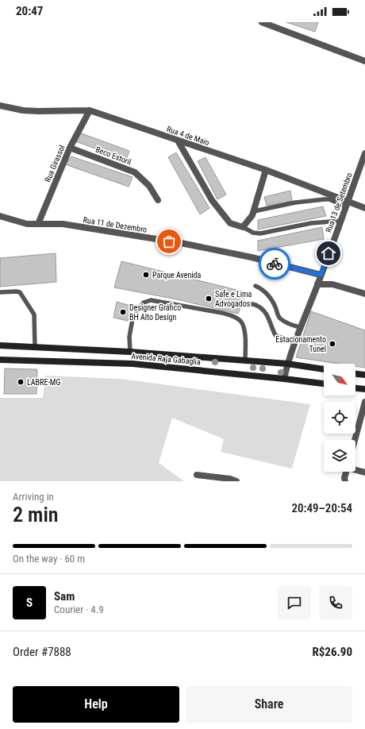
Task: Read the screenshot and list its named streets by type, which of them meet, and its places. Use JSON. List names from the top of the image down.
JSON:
{
  "streets": {
    "main road": ["Avenida Raja Gabaglia"],
    "street": [
      "Rua 4 de Maio",
      "Beco Estoril",
      "Rua Girassol",
      "Rua 13 de Setembro",
      "Rua 11 de Dezembro"
    ]
  },
  "crossings": [
    ["Rua 4 de Maio", "Rua Girassol"],
    ["Rua 4 de Maio", "Rua 13 de Setembro"],
    ["Beco Estoril", "Rua Girassol"],
    ["Rua Girassol", "Rua 11 de Dezembro"],
    ["Rua 13 de Setembro", "Rua 11 de Dezembro"],
    ["Rua 13 de Setembro", "Avenida Raja Gabaglia"]
  ],
  "places": [
    "Parque Avenida",
    "Safe e Lima Advogados",
    "Designer Gráfico BH Alto Design",
    "Estacionamento Tunel",
    "LABRE-MG"
  ],
  "north": "bottom right",
  "page": {
    "status": "20:47",
    "heading": ["2 min", "Arriving in", "20:49–20:54"],
    "panel": [
      "Sam",
      "Courier · 4.9",
      "Order #7888",
      "R$26.90"
    ],
    "bar": "On the way · 60 m",
    "round": "S",
    "buttons": ["Help", "Share"]
  }
}
